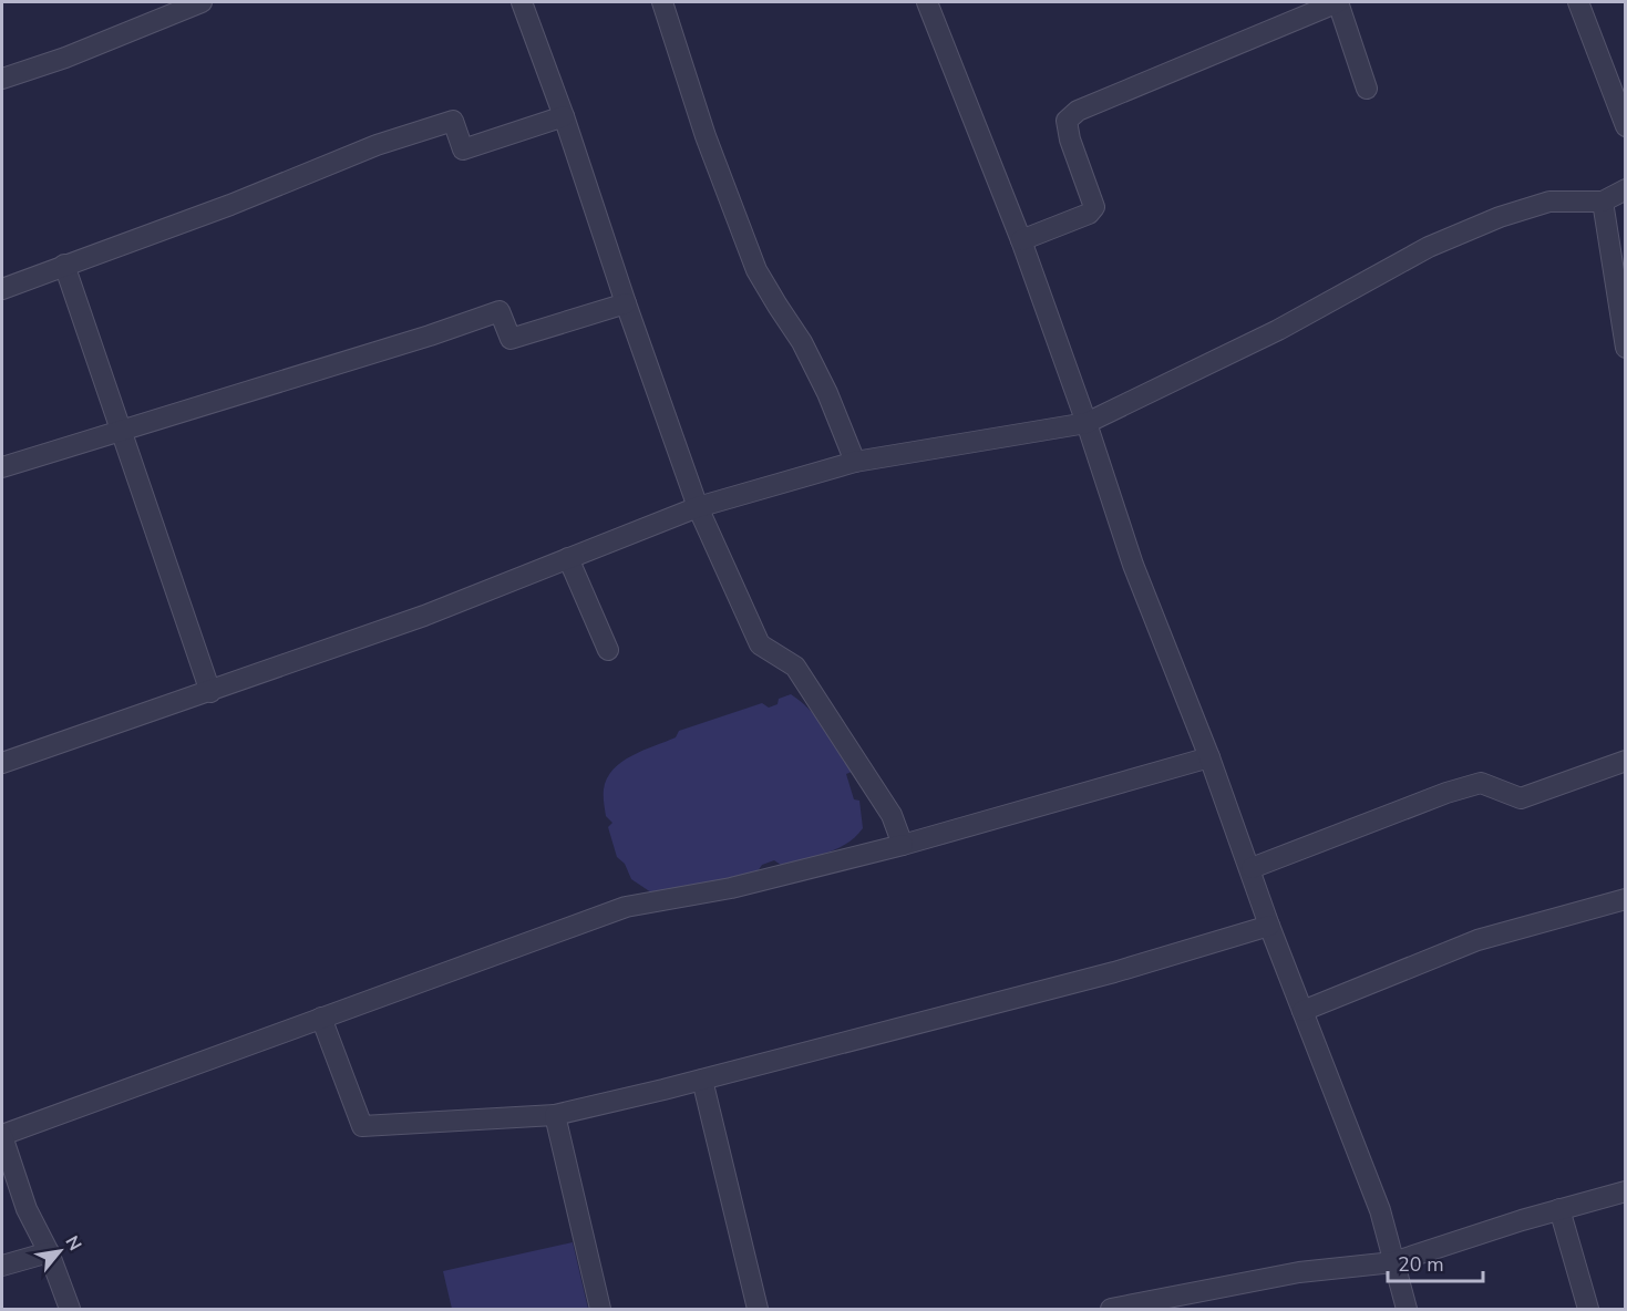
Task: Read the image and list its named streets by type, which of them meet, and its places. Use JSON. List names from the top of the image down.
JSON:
{
  "scale_bar": "20 m",
  "north": "top right"
}
